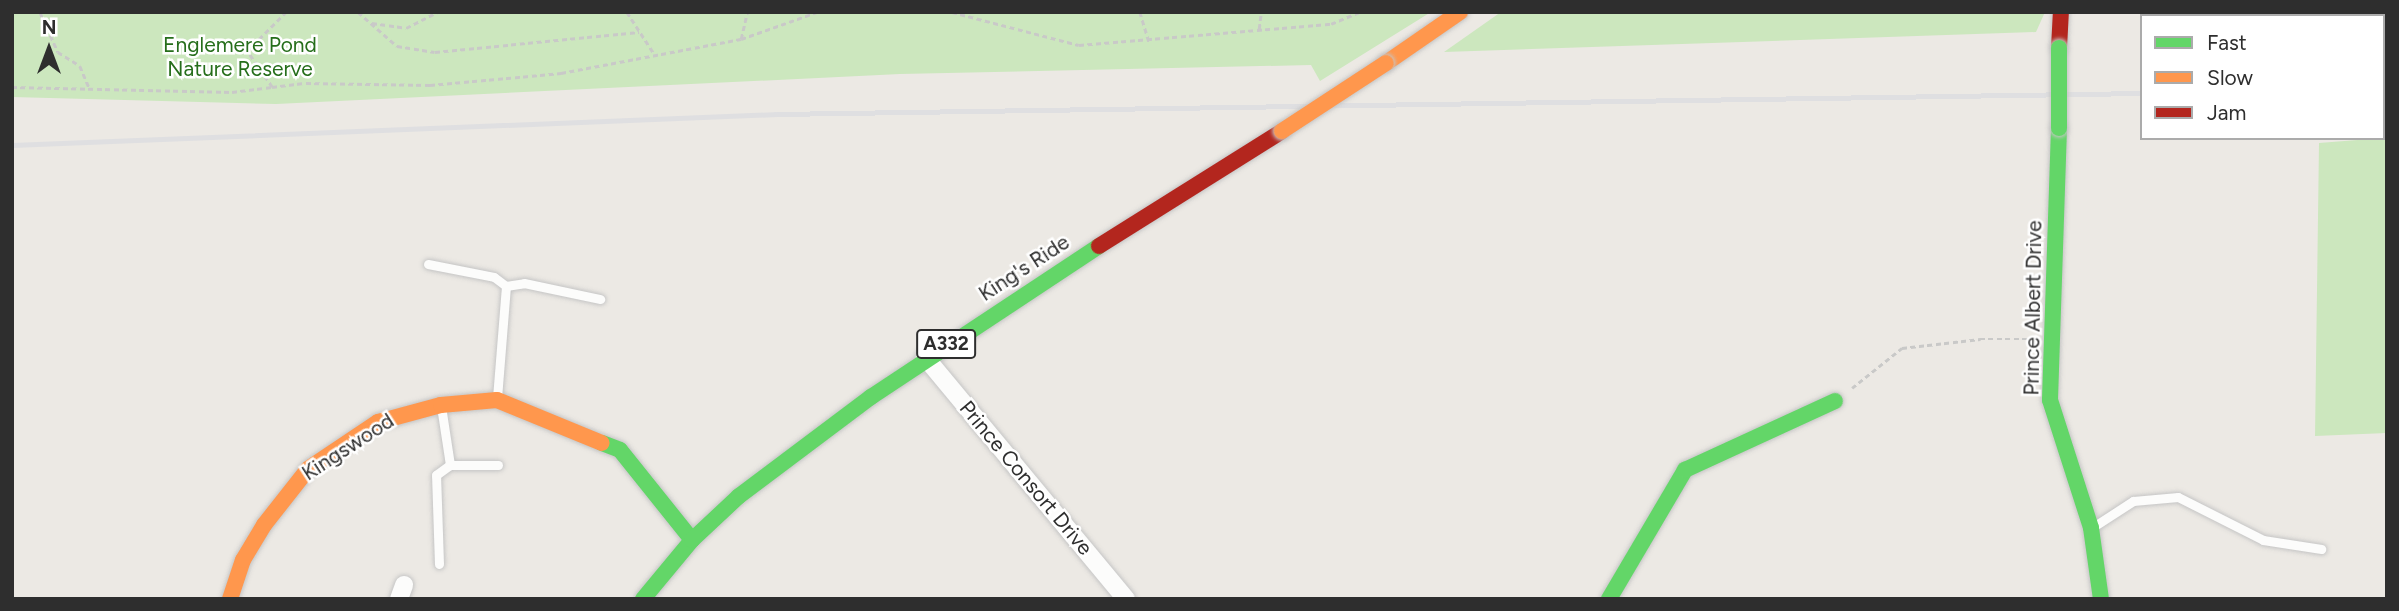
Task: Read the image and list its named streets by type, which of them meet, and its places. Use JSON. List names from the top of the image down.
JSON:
{
  "streets": {
    "street": [
      "King's Ride",
      "Prince Albert Drive",
      "A332",
      "Kingswood",
      "Prince Consort Drive"
    ]
  },
  "crossings": [
    ["King's Ride", "Kingswood"],
    ["King's Ride", "Prince Consort Drive"]
  ],
  "parks": ["Englemere Pond Nature Reserve"],
  "legend": ["Fast", "Slow", "Jam"],
  "north": "top"
}
